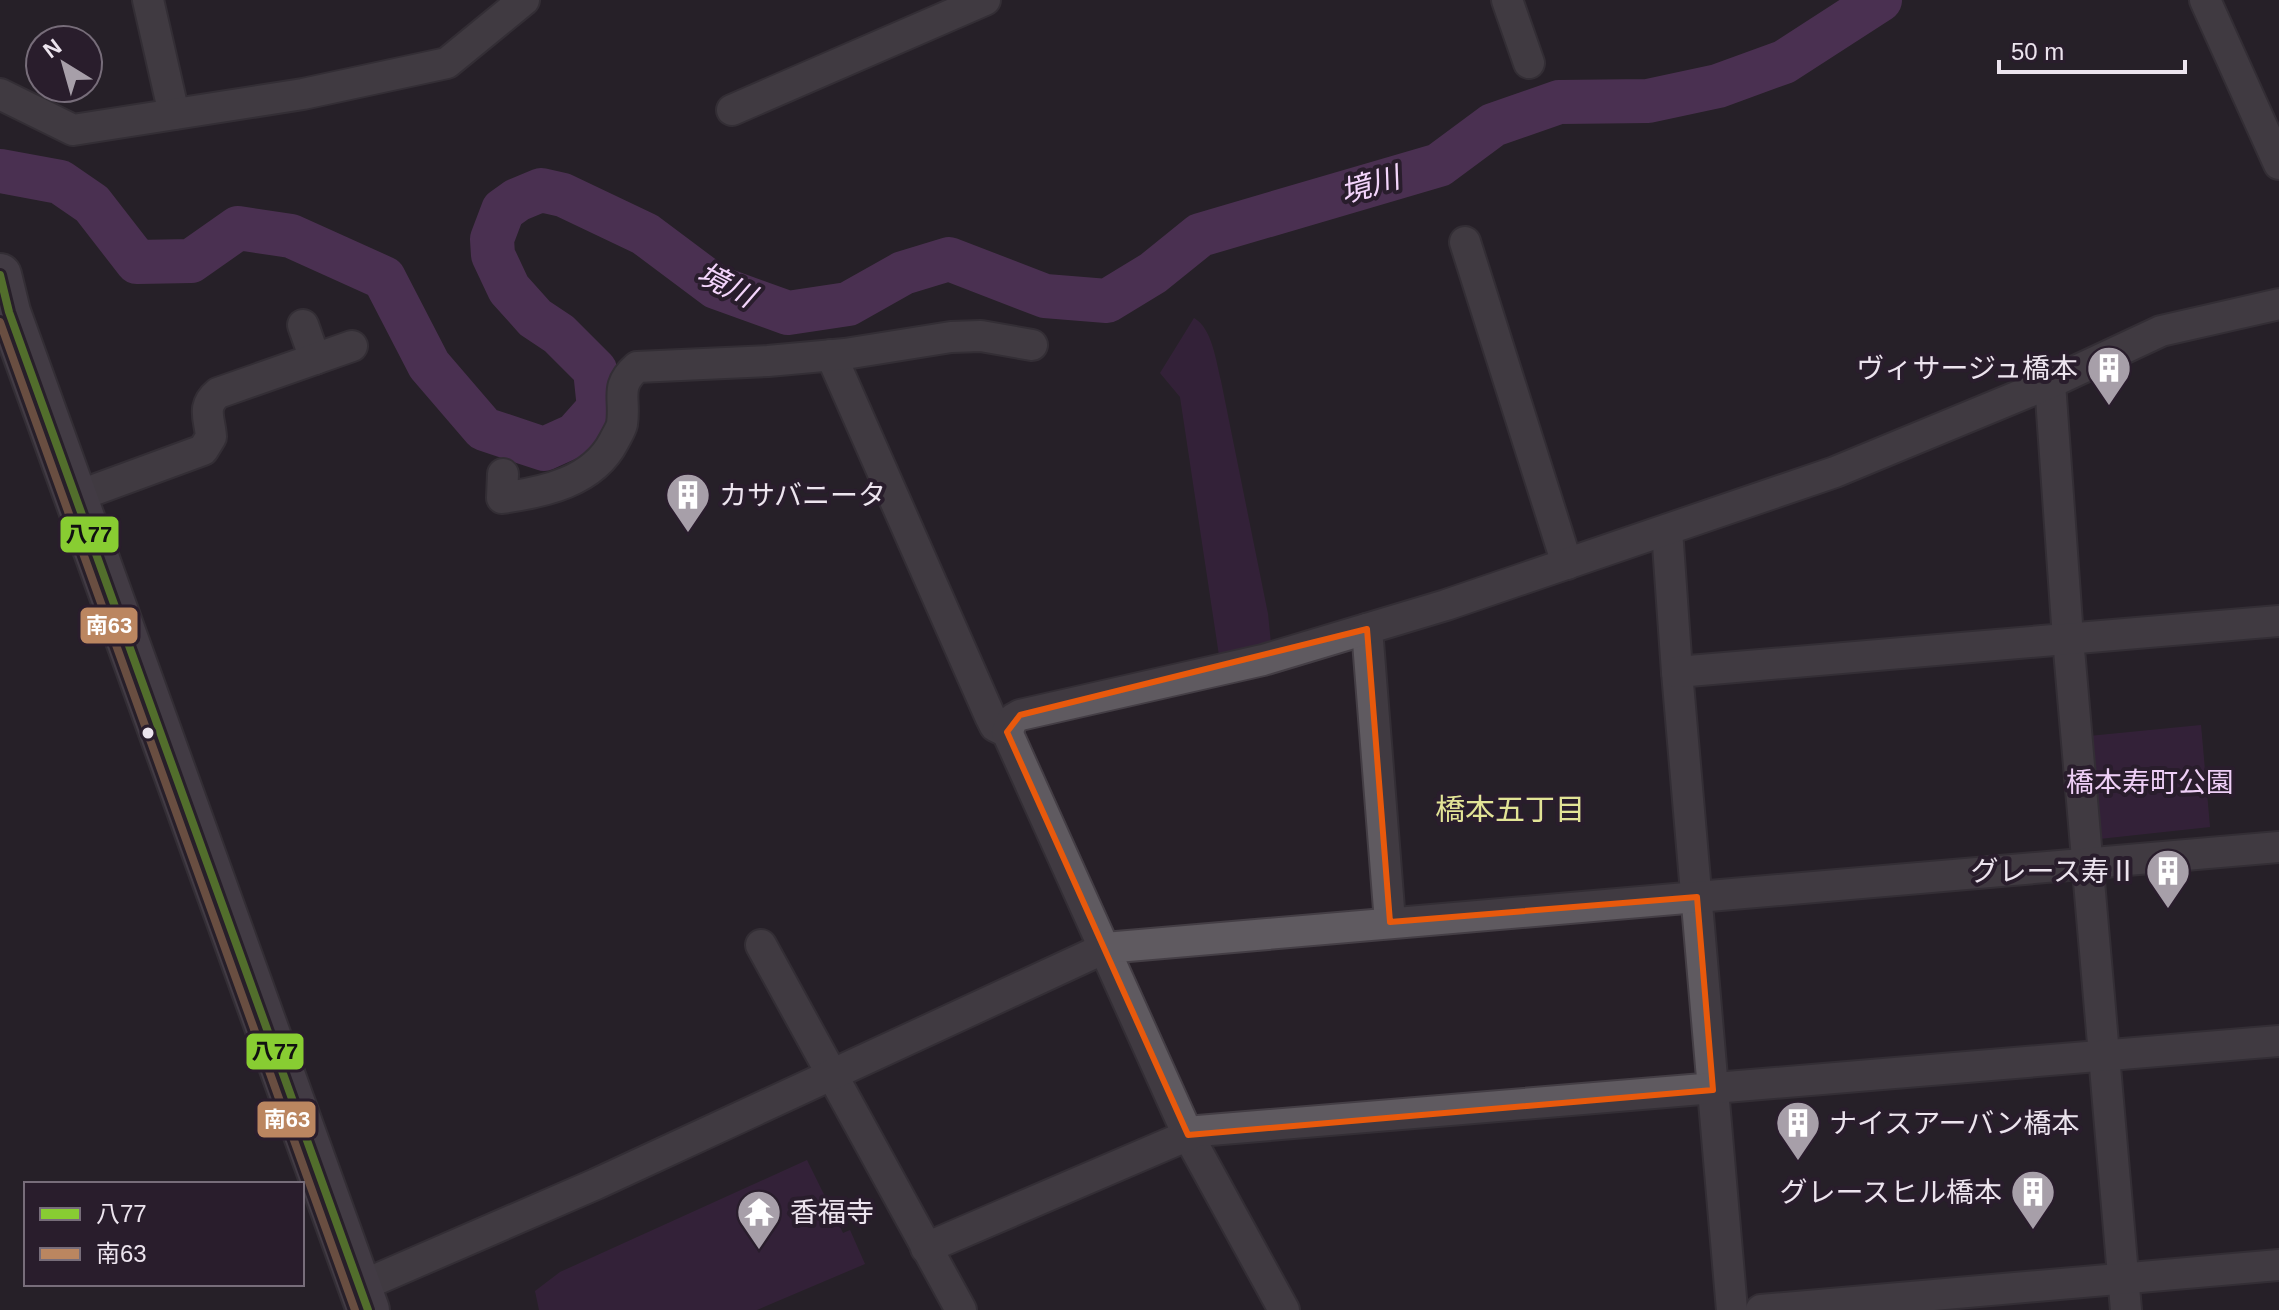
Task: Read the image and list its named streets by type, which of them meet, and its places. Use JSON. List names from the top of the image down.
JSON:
{
  "districts": ["橋本五丁目"],
  "water": ["境川"],
  "parks": ["橋本寿町公園"],
  "places": {
    "building": [
      "ヴィサージュ橋本",
      "カサバニータ",
      "グレース寿Ⅱ",
      "ナイスアーバン橋本",
      "グレースヒル橋本"
    ],
    "temple": ["香福寺"]
  },
  "lines": ["transit line 八77", "transit line 南63"],
  "legend": ["八77", "南63"],
  "scale_bar": "50 m",
  "north": "top left"
}
